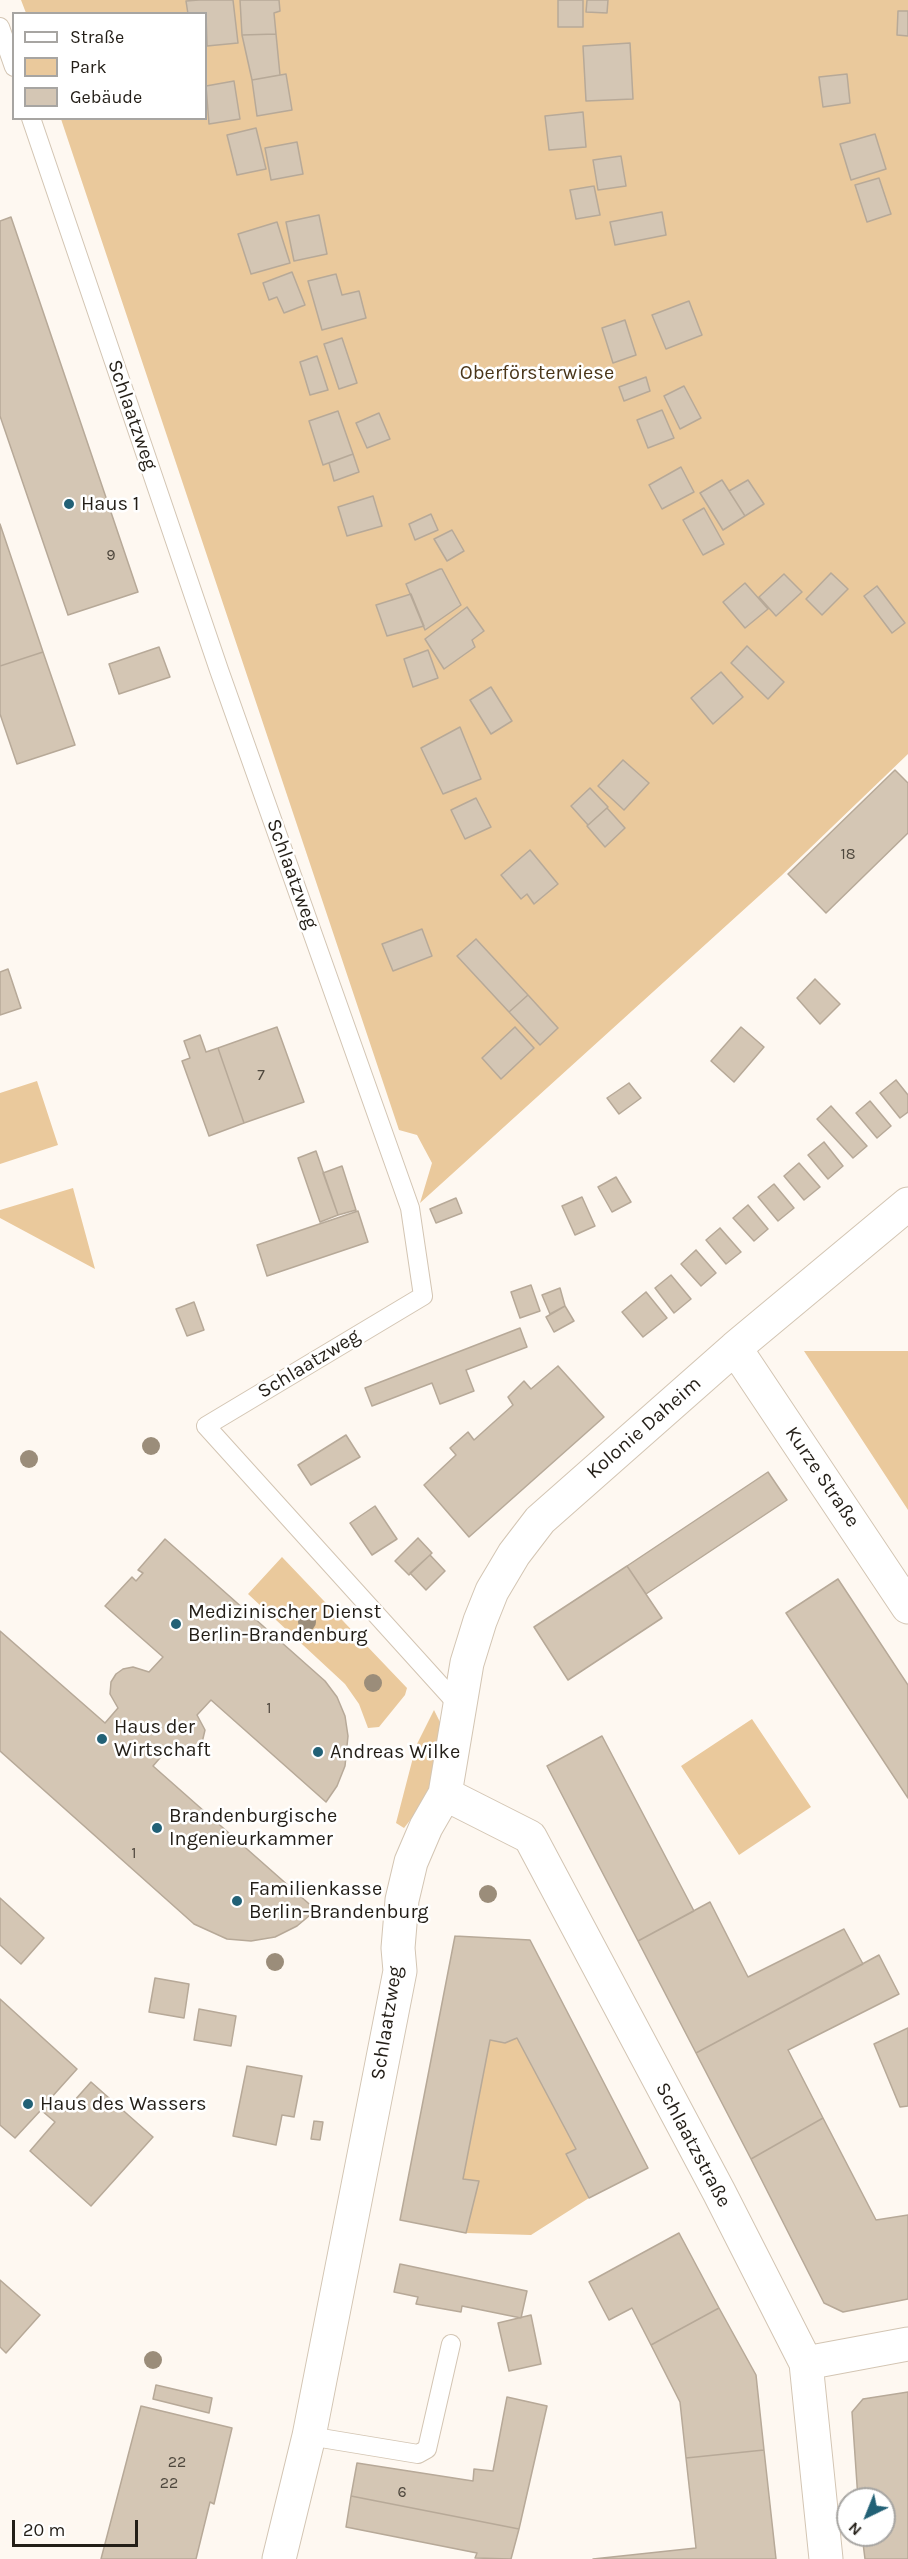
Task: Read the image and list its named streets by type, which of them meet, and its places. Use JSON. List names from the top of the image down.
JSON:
{
  "streets": {
    "street": [
      "Schlaatzweg",
      "Kolonie Daheim",
      "Kurze Straße",
      "Schlaatzstraße"
    ]
  },
  "crossings": [
    ["Schlaatzweg", "Kolonie Daheim"],
    ["Schlaatzweg", "Schlaatzstraße"],
    ["Kolonie Daheim", "Kurze Straße"]
  ],
  "parks": ["Oberförsterwiese"],
  "places": [
    "Haus 1",
    "Medizinischer Dienst Berlin-Brandenburg",
    "Haus der Wirtschaft",
    "Andreas Wilke",
    "Brandenburgische Ingenieurkammer",
    "Familienkasse Berlin-Brandenburg",
    "Haus des Wassers"
  ],
  "house_numbers": [
    "9",
    "18",
    "7",
    "1",
    "1",
    "22",
    "22",
    "6"
  ],
  "legend": ["Straße", "Park", "Gebäude"],
  "scale_bar": "20 m",
  "north": "bottom left"
}
